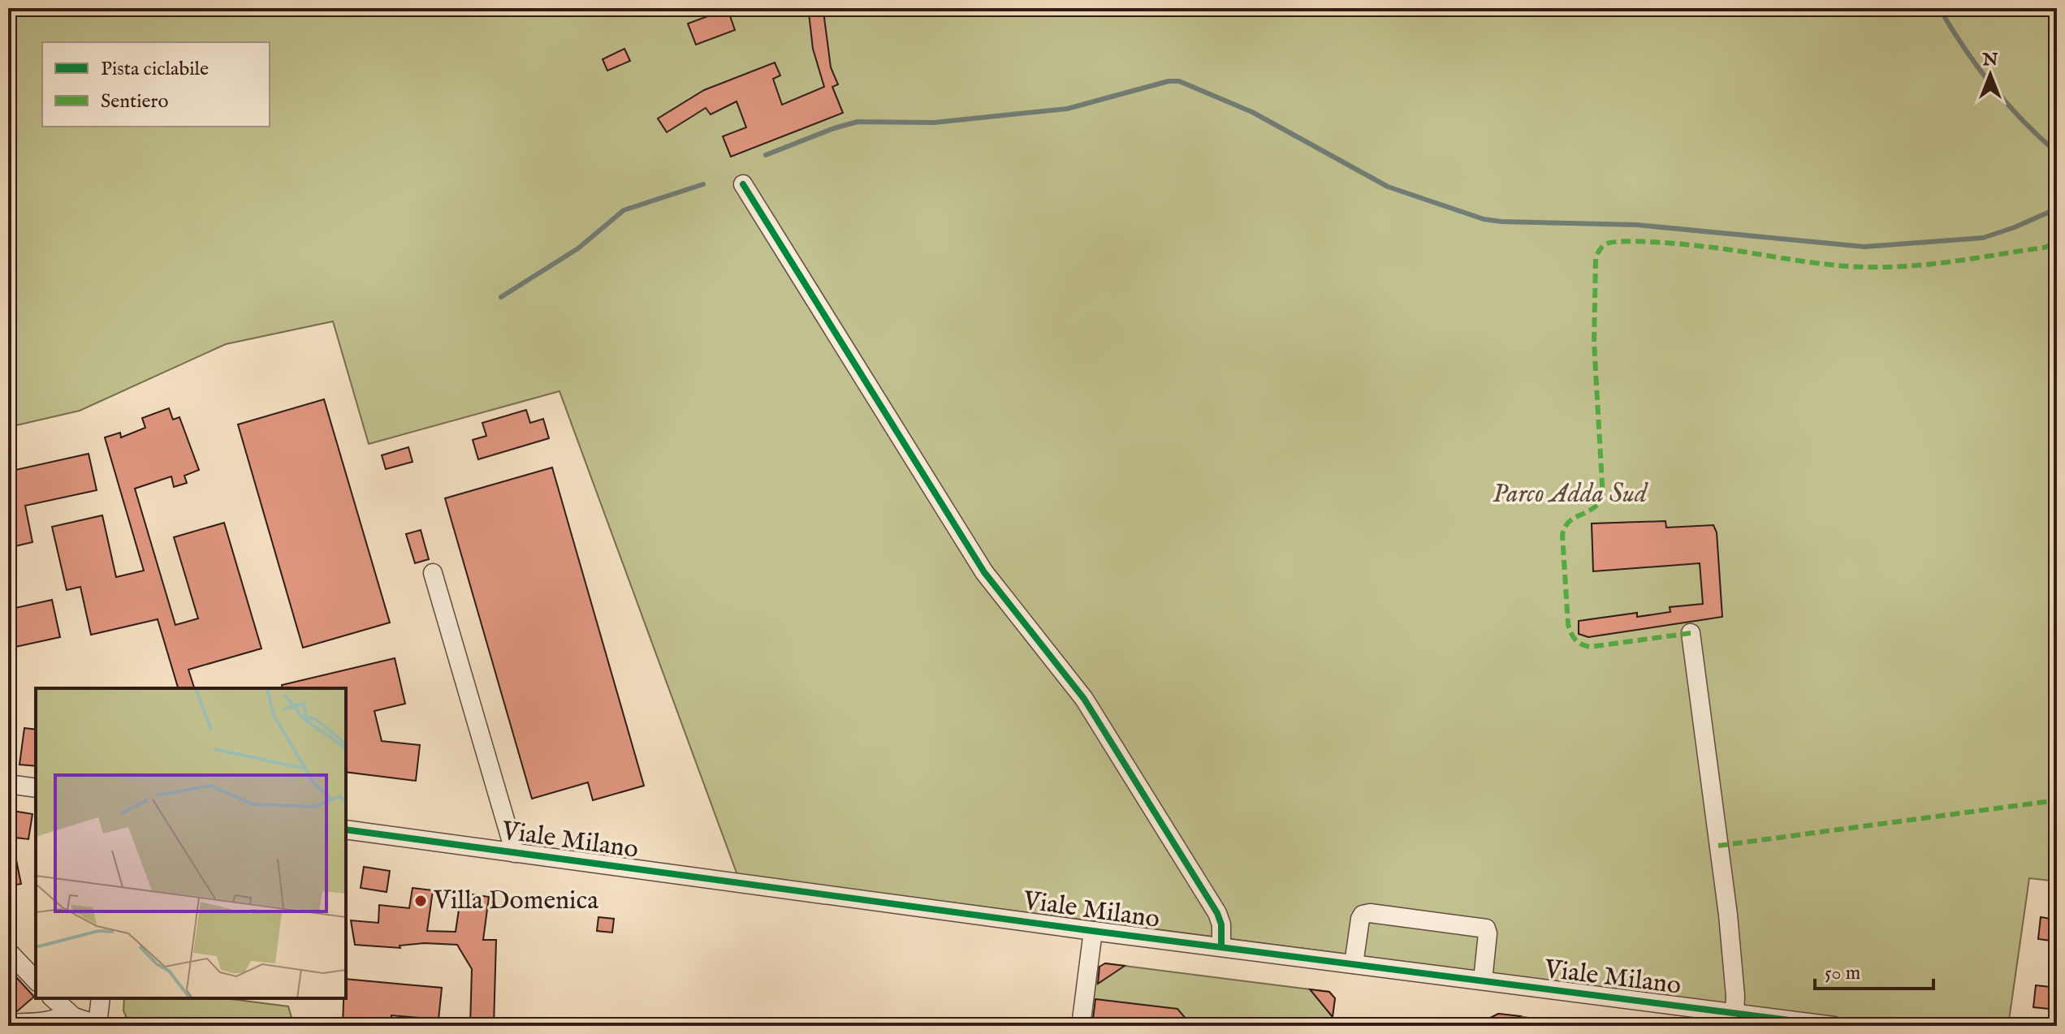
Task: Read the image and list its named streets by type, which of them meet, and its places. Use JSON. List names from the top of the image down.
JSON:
{
  "streets": {
    "street": ["Viale Milano"]
  },
  "parks": ["Parco Adda Sud"],
  "places": ["Villa Domenica"],
  "legend": ["Pista ciclabile", "Sentiero"],
  "scale_bar": "50 m",
  "north": "top"
}
